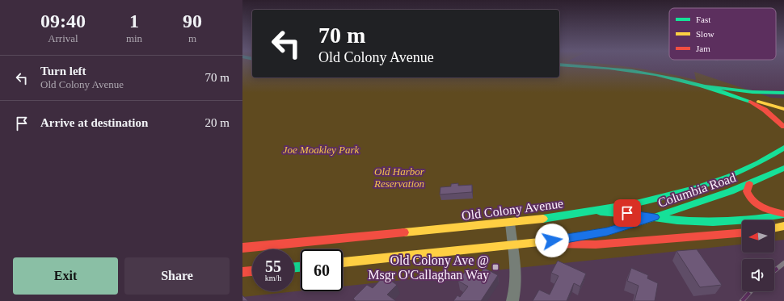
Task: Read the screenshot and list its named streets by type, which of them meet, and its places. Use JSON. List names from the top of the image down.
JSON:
{
  "streets": {
    "main road": ["Columbia Road", "Old Colony Avenue"]
  },
  "crossings": [
    ["Columbia Road", "Old Colony Avenue"]
  ],
  "parks": ["Joe Moakley Park", "Old Harbor Reservation"],
  "places": {
    "transit": ["Old Colony Ave @ Msgr O'Callaghan Way"]
  },
  "legend": ["Fast", "Slow", "Jam"],
  "north": "left",
  "page": {
    "eta": [
      "09:40",
      "Arrival",
      "1",
      "min",
      "90",
      "m"
    ],
    "turn": ["70 m", "Old Colony Avenue"],
    "list": [
      {
        "name": "Turn left",
        "note": "Old Colony Avenue",
        "value": "70 m"
      },
      {
        "name": "Arrive at destination",
        "value": "20 m"
      }
    ],
    "speed": "55 km/h",
    "limit": "60",
    "buttons": ["Exit", "Share"]
  }
}
